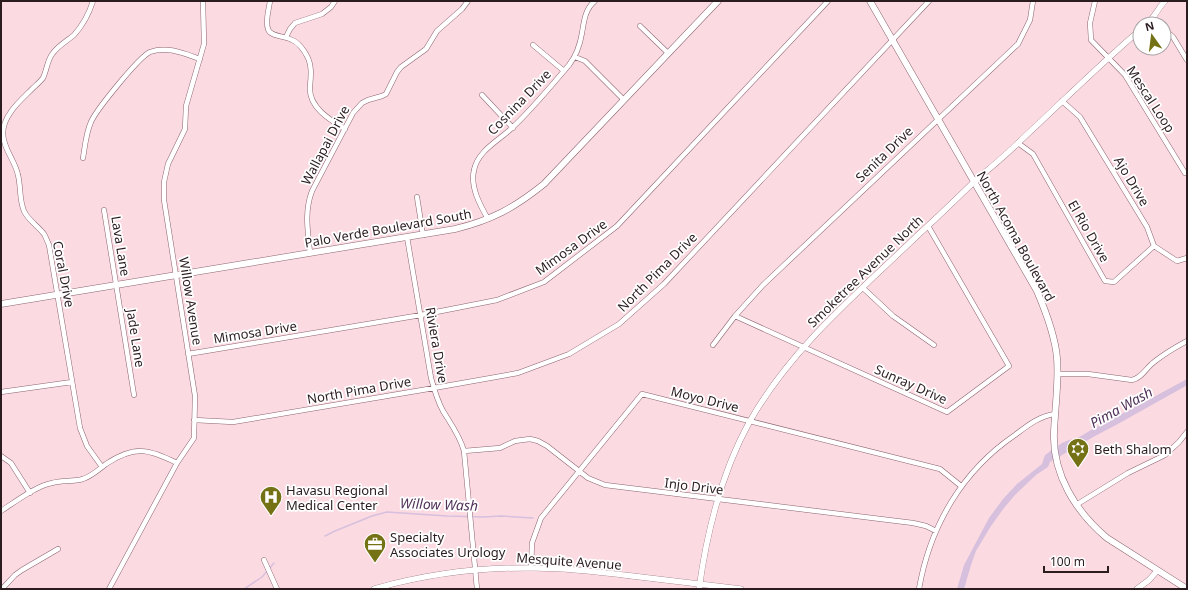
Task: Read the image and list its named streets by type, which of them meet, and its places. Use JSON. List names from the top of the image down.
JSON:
{
  "streets": {
    "main road": ["Palo Verde Boulevard South", "North Acoma Boulevard"],
    "street": [
      "Mescal Loop",
      "Cosnina Drive",
      "Wallapai Drive",
      "Senita Drive",
      "Ajo Drive",
      "El Rio Drive",
      "Lava Lane",
      "Mimosa Drive",
      "Smoketree Avenue North",
      "North Pima Drive",
      "Coral Drive",
      "Willow Avenue",
      "Jade Lane",
      "Riviera Drive",
      "Sunray Drive",
      "Moyo Drive",
      "Injo Drive",
      "Mesquite Avenue"
    ]
  },
  "crossings": [
    ["Mescal Loop", "Smoketree Avenue North"],
    ["Cosnina Drive", "Palo Verde Boulevard South"],
    ["Wallapai Drive", "Palo Verde Boulevard South"],
    ["Senita Drive", "North Acoma Boulevard"],
    ["Senita Drive", "Sunray Drive"],
    ["Ajo Drive", "El Rio Drive"],
    ["Ajo Drive", "Smoketree Avenue North"],
    ["Palo Verde Boulevard South", "Lava Lane"],
    ["Palo Verde Boulevard South", "Coral Drive"],
    ["Palo Verde Boulevard South", "Willow Avenue"],
    ["Palo Verde Boulevard South", "Jade Lane"],
    ["Palo Verde Boulevard South", "Riviera Drive"],
    ["El Rio Drive", "Smoketree Avenue North"],
    ["North Acoma Boulevard", "Smoketree Avenue North"],
    ["North Acoma Boulevard", "North Pima Drive"],
    ["Lava Lane", "Jade Lane"],
    ["Mimosa Drive", "Willow Avenue"],
    ["Mimosa Drive", "Riviera Drive"],
    ["Smoketree Avenue North", "Sunray Drive"],
    ["Smoketree Avenue North", "Moyo Drive"],
    ["Smoketree Avenue North", "Injo Drive"],
    ["Smoketree Avenue North", "Mesquite Avenue"],
    ["North Pima Drive", "Willow Avenue"],
    ["North Pima Drive", "Riviera Drive"],
    ["Riviera Drive", "Injo Drive"],
    ["Riviera Drive", "Mesquite Avenue"],
    ["Moyo Drive", "Injo Drive"],
    ["Moyo Drive", "Mesquite Avenue"]
  ],
  "water": ["Pima Wash", "Willow Wash"],
  "places": {
    "synagogue": ["Beth Shalom"],
    "hospital": ["Havasu Regional Medical Center"],
    "office": ["Specialty Associates Urology"]
  },
  "scale_bar": "100 m",
  "north": "top"
}
